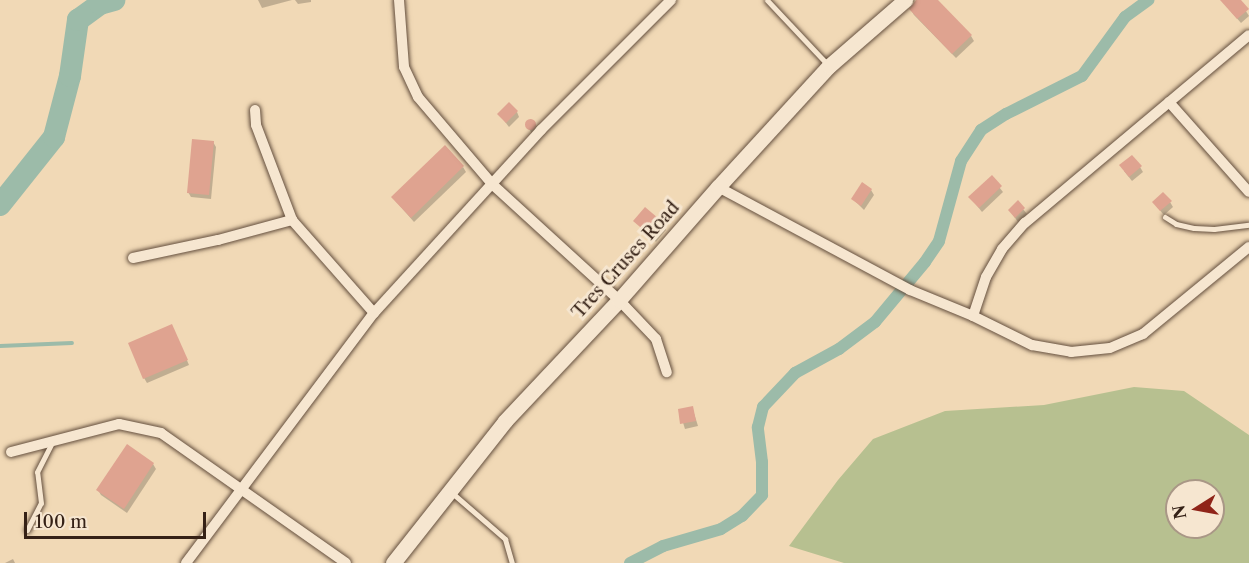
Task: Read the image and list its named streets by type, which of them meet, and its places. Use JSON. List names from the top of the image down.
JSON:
{
  "streets": {
    "main road": ["Tres Cruses Road"]
  },
  "scale_bar": "100 m",
  "north": "left"
}
